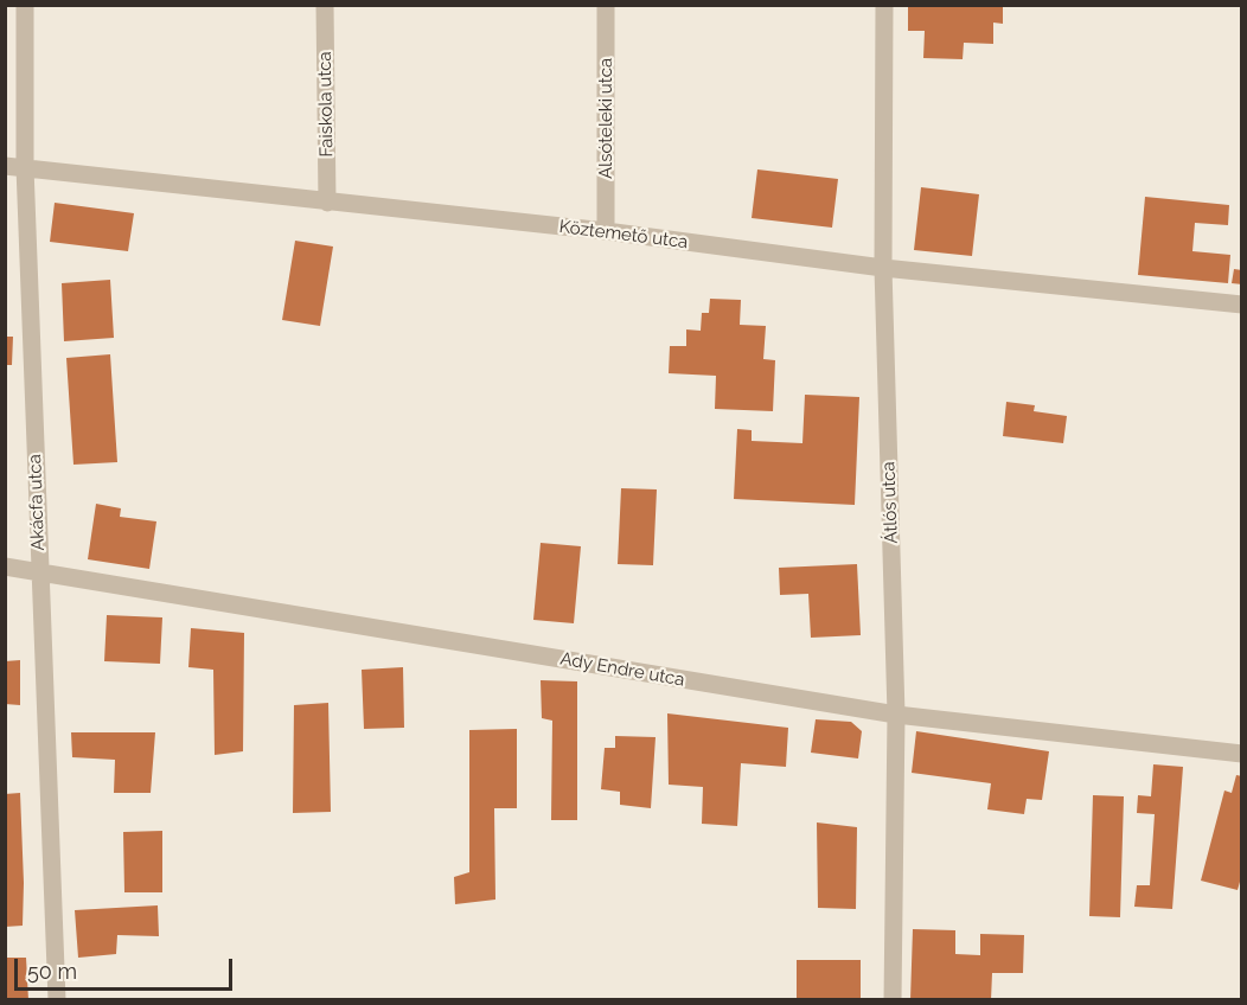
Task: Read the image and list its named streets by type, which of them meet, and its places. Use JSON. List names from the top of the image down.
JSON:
{
  "streets": {
    "street": [
      "Faiskola utca",
      "Alsóteleki utca",
      "Köztemető utca",
      "Akácfa utca",
      "Átlós utca",
      "Ady Endre utca"
    ]
  },
  "crossings": [
    ["Faiskola utca", "Köztemető utca"],
    ["Alsóteleki utca", "Köztemető utca"],
    ["Köztemető utca", "Akácfa utca"],
    ["Köztemető utca", "Átlós utca"],
    ["Akácfa utca", "Ady Endre utca"],
    ["Átlós utca", "Ady Endre utca"]
  ],
  "scale_bar": "50 m"
}
